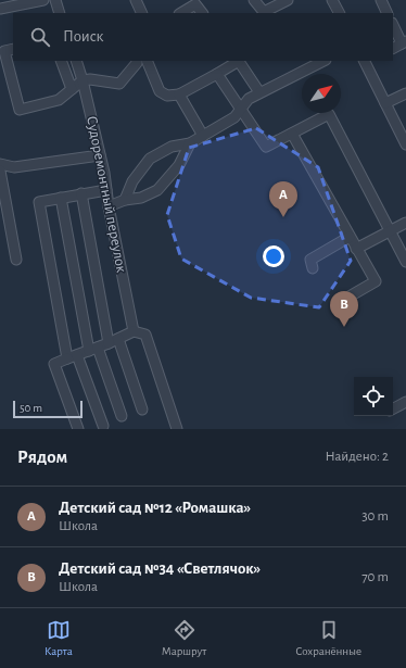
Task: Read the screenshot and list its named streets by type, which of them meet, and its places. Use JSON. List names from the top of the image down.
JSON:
{
  "streets": {
    "street": ["Судоремонтный переулок"]
  },
  "scale_bar": "50 m",
  "north": "top right",
  "page": {
    "search": "Поиск",
    "pins": ["A", "B"],
    "scale": "50 m",
    "heading": ["Рядом", "Найдено: 2"],
    "list": [
      {
        "mark": "A",
        "name": "Детский сад №12 «Ромашка»",
        "note": "Школа",
        "value": "30 m"
      },
      {
        "mark": "B",
        "name": "Детский сад №34 «Светлячок»",
        "note": "Школа",
        "value": "70 m"
      }
    ],
    "nav": ["Карта", "Маршрут", "Сохранённые"]
  }
}
